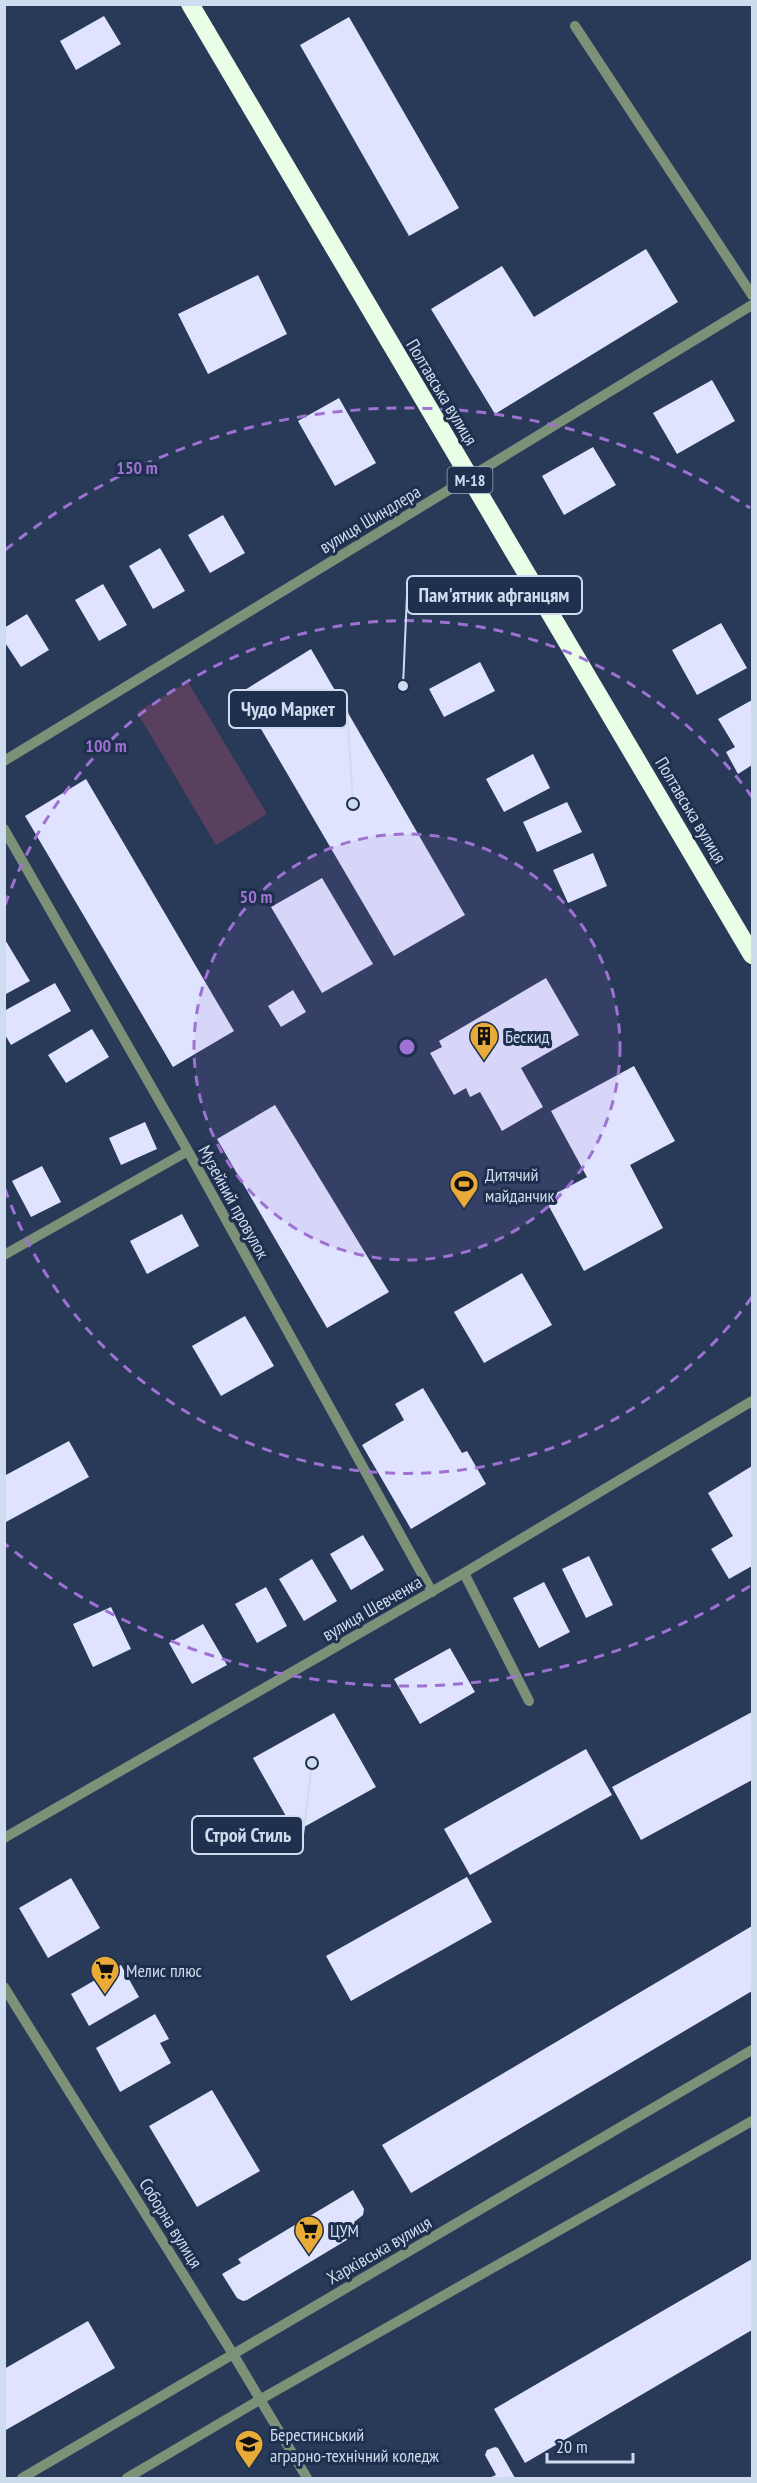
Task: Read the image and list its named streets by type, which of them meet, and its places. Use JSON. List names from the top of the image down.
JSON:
{
  "streets": {
    "highway": ["Полтавська вулиця", "М-18"],
    "street": [
      "вулиця Шиндлера",
      "Музейний провулок",
      "вулиця Шевченка",
      "Соборна вулиця",
      "Харківська вулиця"
    ]
  },
  "crossings": [
    ["Полтавська вулиця", "вулиця Шиндлера"],
    ["Музейний провулок", "вулиця Шевченка"],
    ["Соборна вулиця", "Харківська вулиця"]
  ],
  "places": {
    "other": ["Пам'ятник афганцям", "Чудо Маркет", "Строй Стиль"],
    "building": ["Бескид"],
    "sports": ["Дитячий майданчик"],
    "supermarket": ["Мелис плюс", "ЦУМ"],
    "school or university": ["Берестинський аграрно-технічний коледж"]
  },
  "scale_bar": "20 m",
  "rings": ["150 m", "100 m", "50 m"]
}
